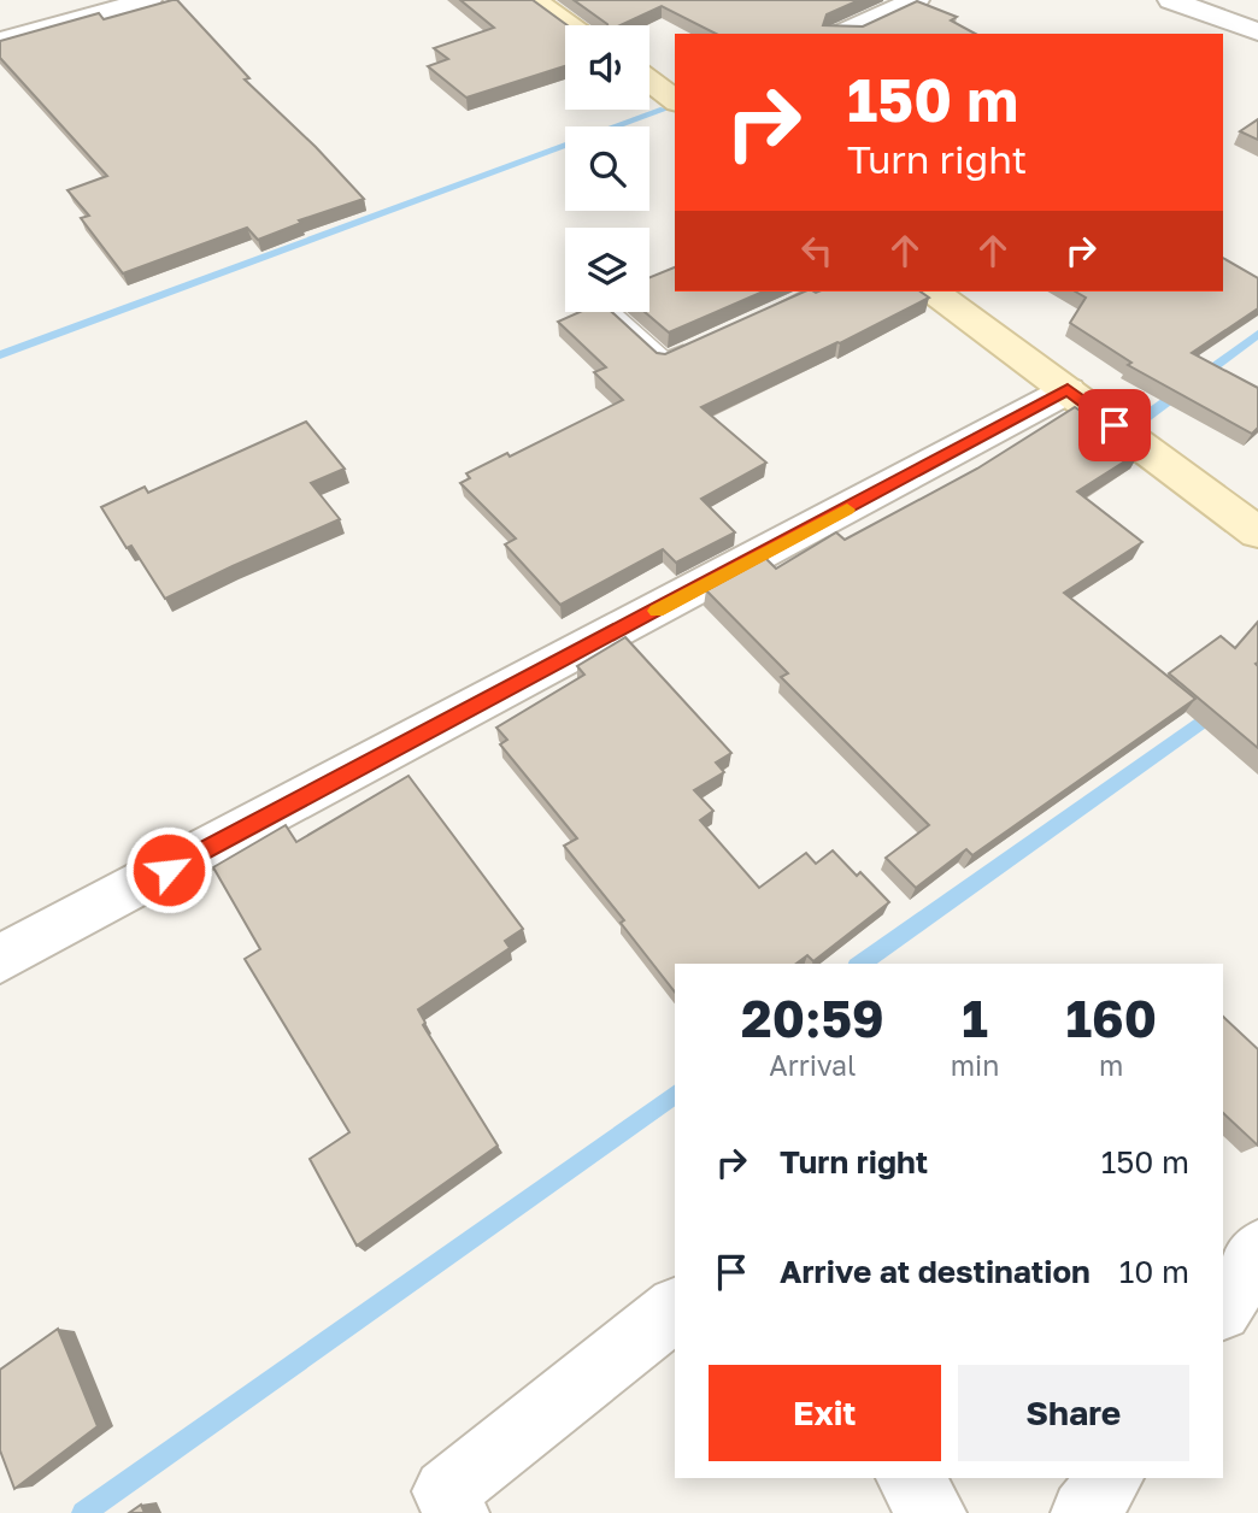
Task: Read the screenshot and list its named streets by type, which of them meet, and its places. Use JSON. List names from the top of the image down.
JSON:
{
  "page": {
    "turn": ["150 m", "Turn right"],
    "eta": [
      "20:59",
      "Arrival",
      "1",
      "min",
      "160",
      "m"
    ],
    "list": [
      {
        "name": "Turn right",
        "value": "150 m"
      },
      {
        "name": "Arrive at destination",
        "value": "10 m"
      }
    ],
    "buttons": ["Exit", "Share"]
  }
}
